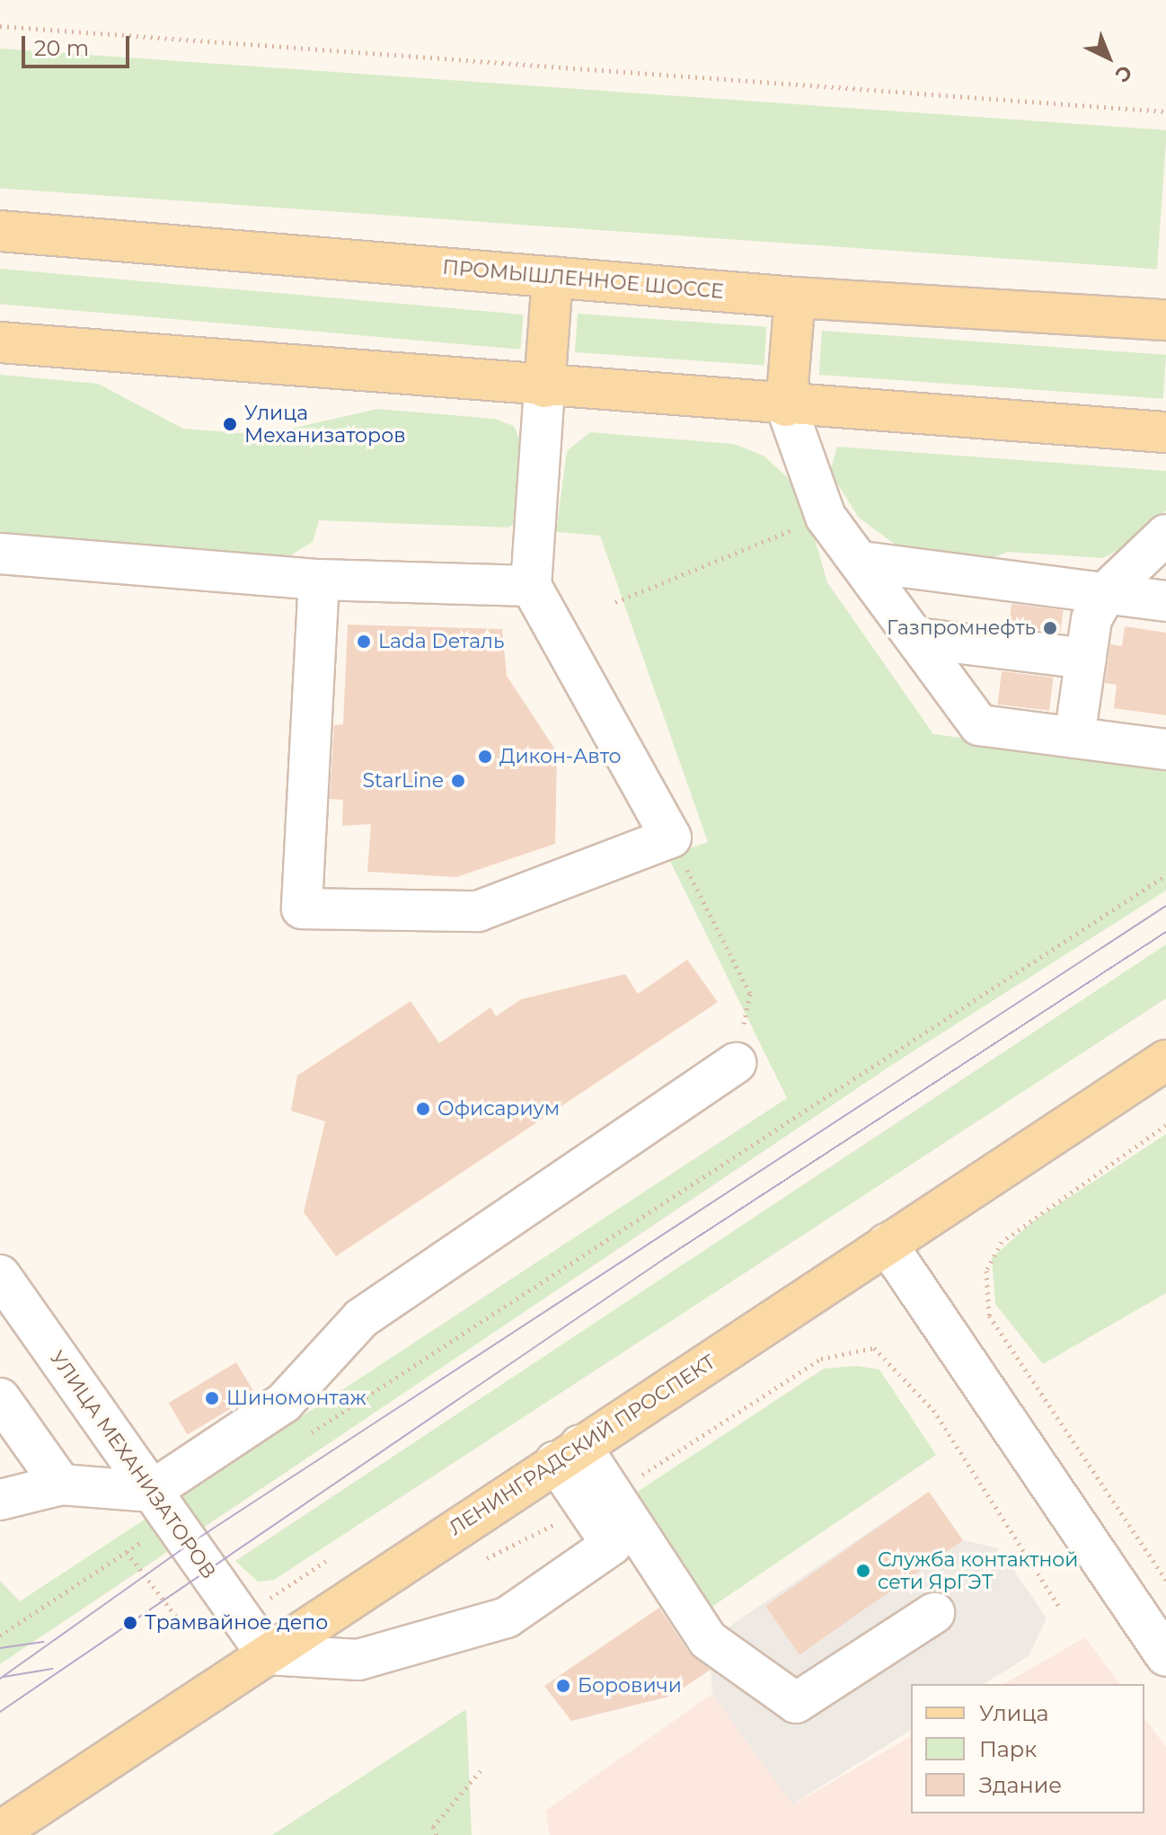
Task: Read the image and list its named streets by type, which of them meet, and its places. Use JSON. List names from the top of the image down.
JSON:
{
  "streets": {
    "main road": ["ПРОМЫШЛЕННОЕ ШОССЕ", "ЛЕНИНГРАДСКИЙ ПРОСПЕКТ"],
    "street": ["УЛИЦА МЕХАНИЗАТОРОВ"]
  },
  "crossings": [
    ["ЛЕНИНГРАДСКИЙ ПРОСПЕКТ", "УЛИЦА МЕХАНИЗАТОРОВ"]
  ],
  "places": [
    "Улица Механизаторов",
    "Газпромнефть",
    "Lada Dеталь",
    "Дикон-Авто",
    "StarLine",
    "Офисариум",
    "Шиномонтаж",
    "Служба контактной сети ЯрГЭТ",
    "Трамвайное депо",
    "Боровичи"
  ],
  "legend": ["Улица", "Парк", "Здание"],
  "scale_bar": "20 m",
  "north": "bottom right"
}
